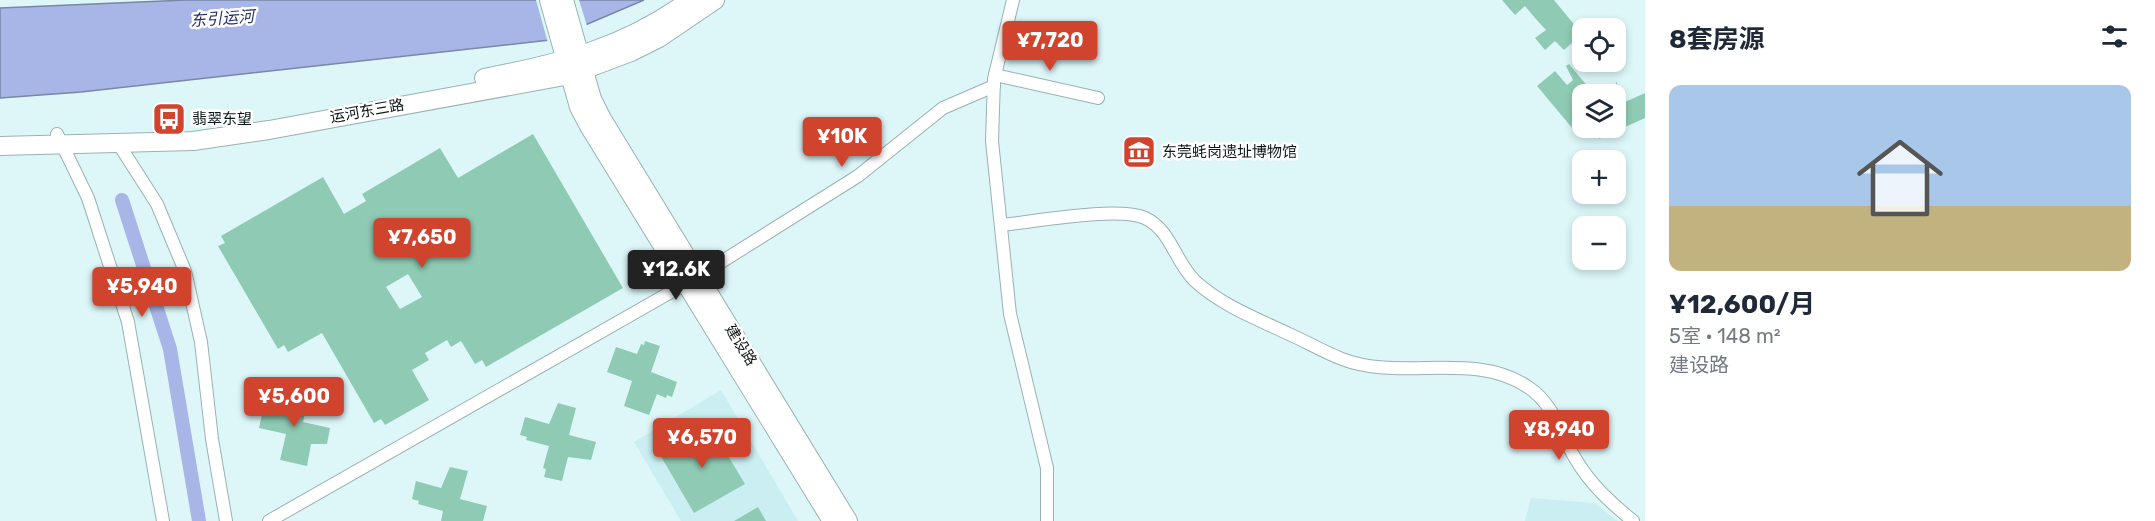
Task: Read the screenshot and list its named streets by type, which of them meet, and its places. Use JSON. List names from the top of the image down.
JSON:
{
  "streets": {
    "street": ["运河东三路", "建设路"]
  },
  "crossings": [
    ["运河东三路", "建设路"]
  ],
  "water": ["东引运河"],
  "places": {
    "bus stop": ["翡翠东望"],
    "museum": ["东莞蚝岗遗址博物馆"]
  },
  "page": {
    "heading": "8套房源",
    "map_buttons": ["+", "−"],
    "price": [
      "¥7,720",
      "¥10K",
      "¥7,650",
      "¥12.6K",
      "¥5,940",
      "¥5,600",
      "¥8,940",
      "¥6,570"
    ],
    "list": [
      {
        "name": "¥12,600/月",
        "note": "5室 · 148 m² · 建设路"
      }
    ]
  }
}
